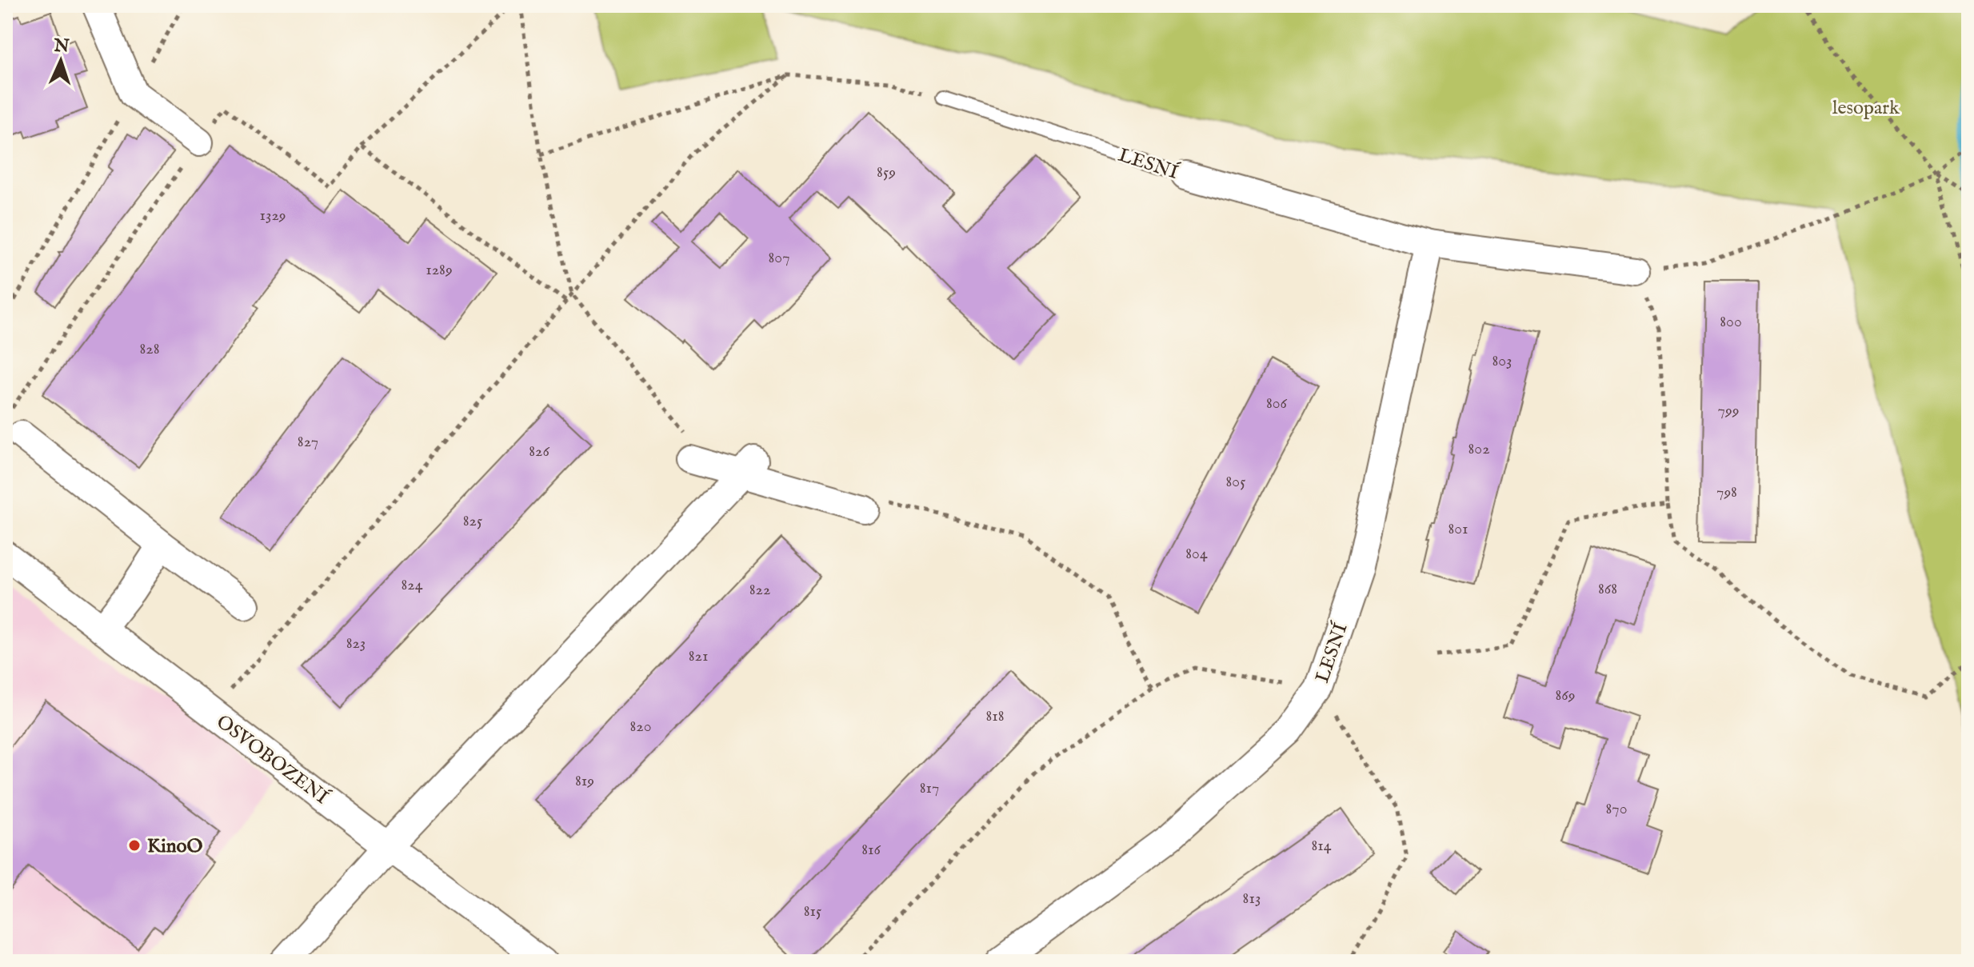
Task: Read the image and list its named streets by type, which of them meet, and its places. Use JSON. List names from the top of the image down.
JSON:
{
  "streets": {
    "street": ["LESNÍ", "OSVOBOZENÍ"]
  },
  "parks": ["lesopark"],
  "places": ["KinoO"],
  "house_numbers": [
    "859",
    "1329",
    "807",
    "1289",
    "800",
    "828",
    "803",
    "806",
    "799",
    "827",
    "802",
    "826",
    "805",
    "798",
    "825",
    "801",
    "804",
    "824",
    "868",
    "822",
    "823",
    "821",
    "869",
    "818",
    "820",
    "819",
    "817",
    "870",
    "814",
    "816",
    "813",
    "815"
  ],
  "north": "top"
}
